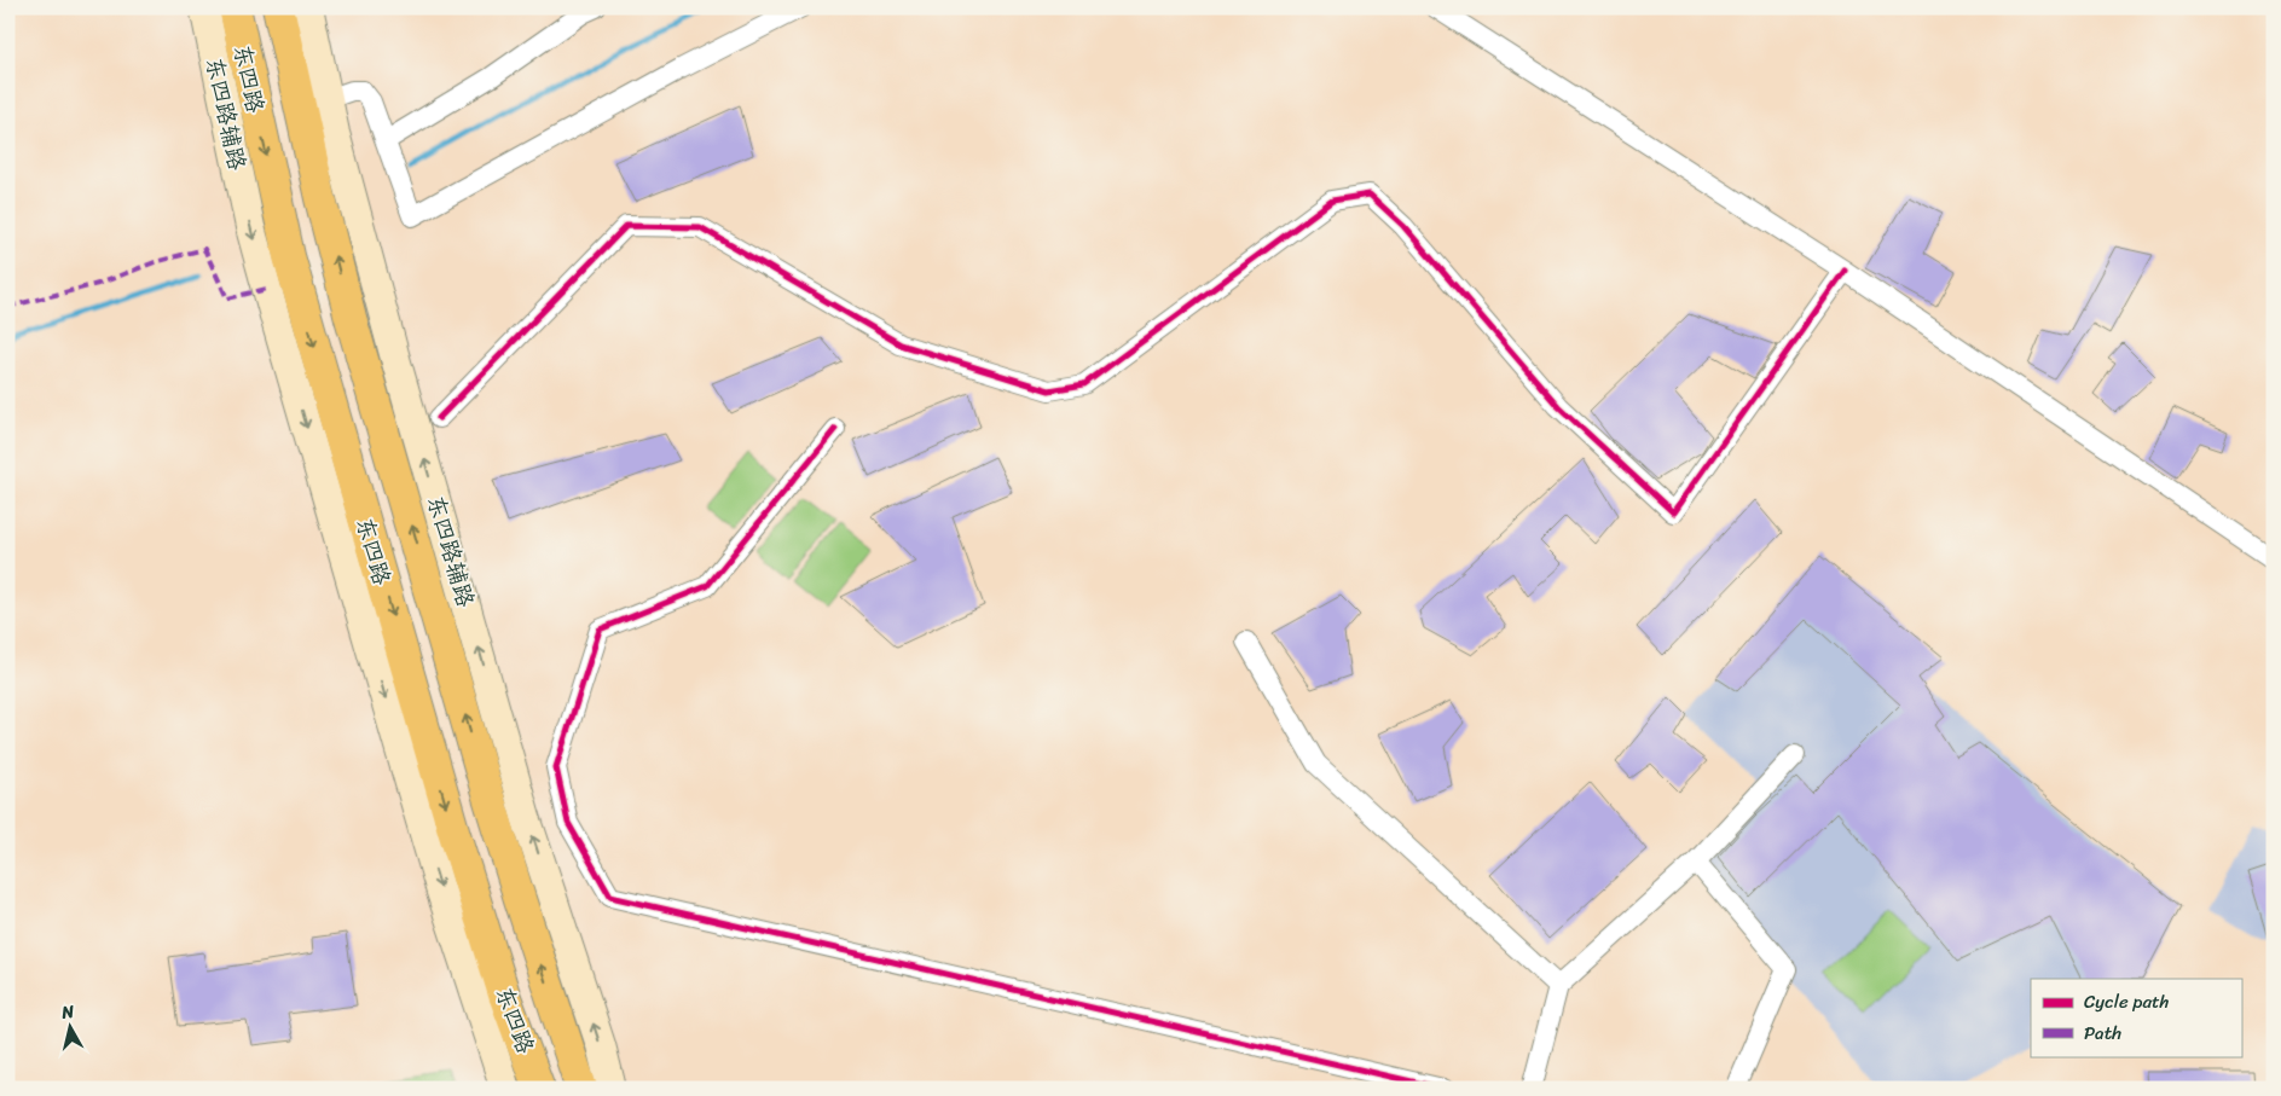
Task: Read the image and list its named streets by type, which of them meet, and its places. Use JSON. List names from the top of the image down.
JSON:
{
  "streets": {
    "main road": ["东四路", "东四路辅路"]
  },
  "legend": ["Cycle path", "Path"],
  "north": "top"
}
